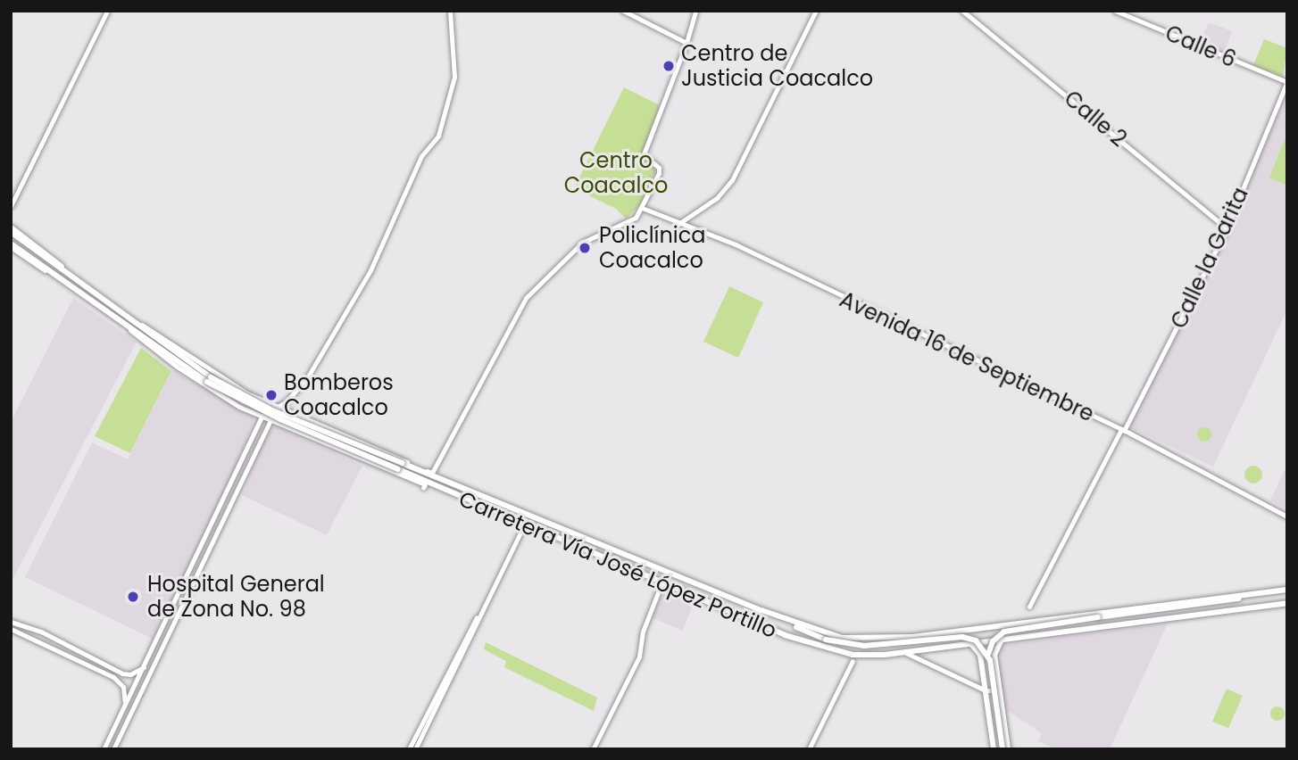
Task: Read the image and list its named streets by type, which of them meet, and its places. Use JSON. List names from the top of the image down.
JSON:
{
  "streets": {
    "main road": [
      "Calle 6",
      "Calle 2",
      "Calle la Garita",
      "Avenida 16 de Septiembre",
      "Carretera Vía José López Portillo"
    ]
  },
  "crossings": [
    ["Calle 6", "Calle la Garita"],
    ["Calle 2", "Calle la Garita"],
    ["Calle la Garita", "Avenida 16 de Septiembre"]
  ],
  "parks": ["Centro Coacalco"],
  "places": [
    "Centro de Justicia Coacalco",
    "Policlínica Coacalco",
    "Bomberos Coacalco",
    "Hospital General de Zona No. 98"
  ]
}
